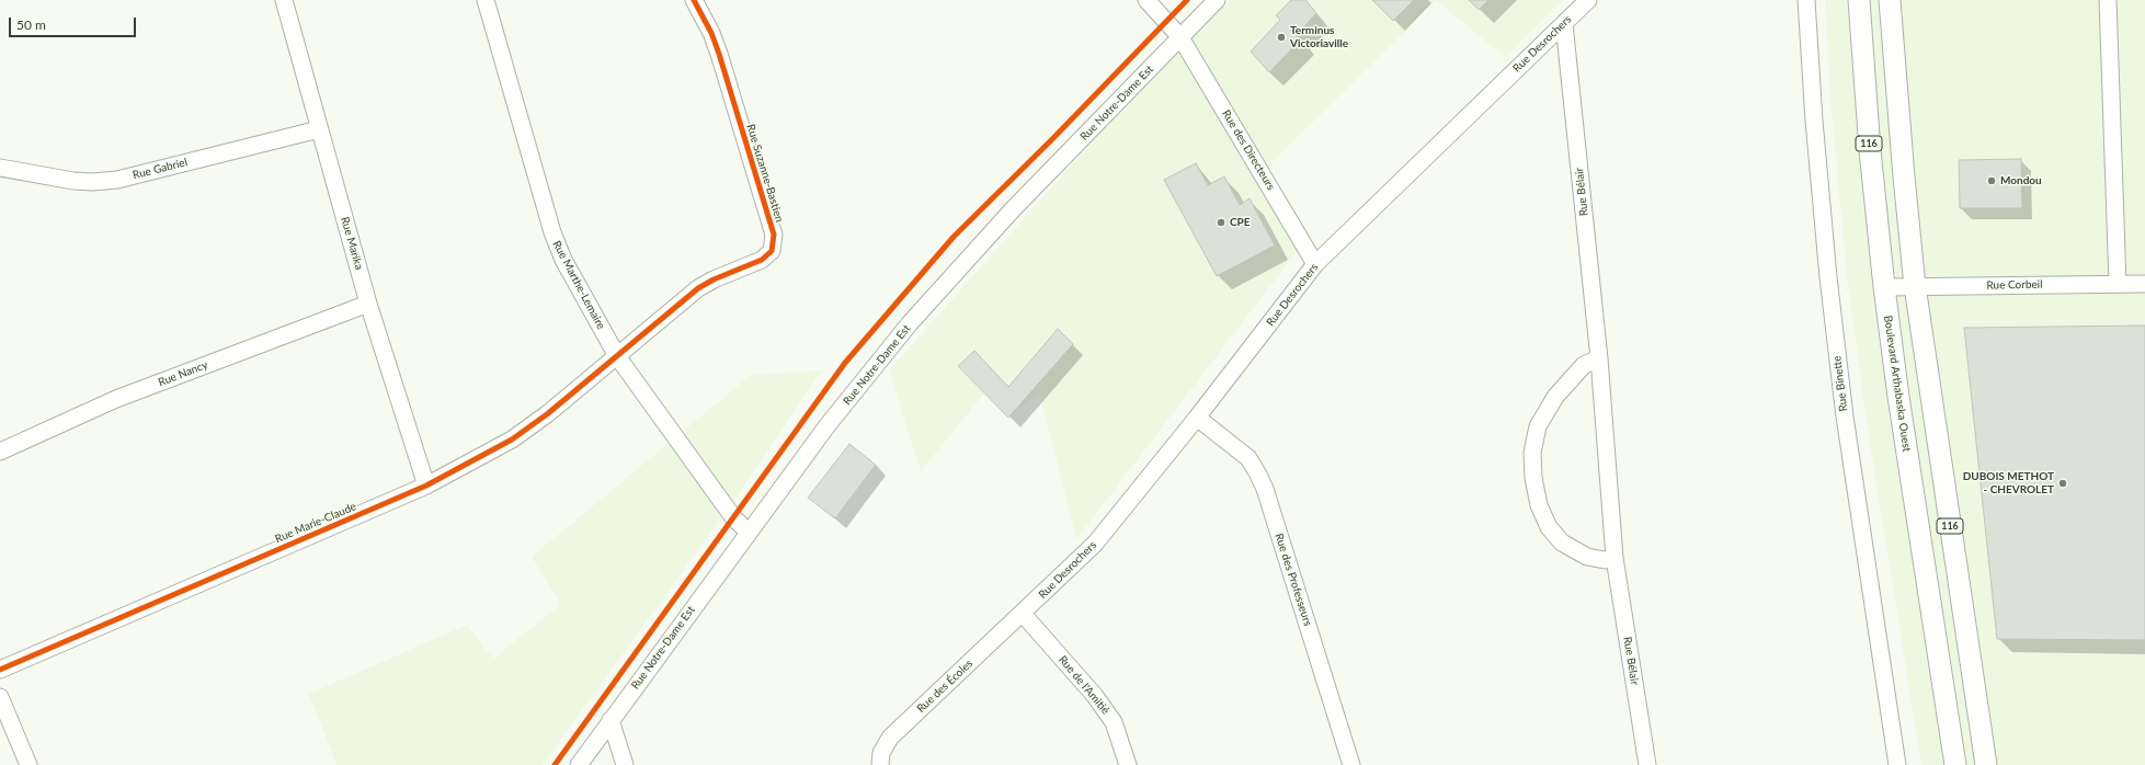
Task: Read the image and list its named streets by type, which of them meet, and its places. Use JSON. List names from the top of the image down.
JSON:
{
  "streets": {
    "main road": ["116", "Boulevard Arthabaska Ouest"],
    "street": [
      "Rue Desrochers",
      "Rue Notre-Dame Est",
      "Rue des Directeurs",
      "Rue Gabriel",
      "Rue Suzanne-Bastien",
      "Rue Bélair",
      "Rue Marika",
      "Rue Marthe-Lemaire",
      "Rue Corbeil",
      "Rue Nancy",
      "Rue Binette",
      "Rue Marie-Claude",
      "Rue des Professeurs",
      "Rue de l'Amitié",
      "Rue des Écoles"
    ]
  },
  "crossings": [
    ["Rue Desrochers", "Rue des Directeurs"],
    ["Rue Desrochers", "Rue Bélair"],
    ["Rue Desrochers", "Rue des Professeurs"],
    ["Rue Desrochers", "Rue de l'Amitié"],
    ["Rue Desrochers", "Rue des Écoles"],
    ["Rue Notre-Dame Est", "Rue des Directeurs"],
    ["Rue Notre-Dame Est", "Rue Marthe-Lemaire"],
    ["116", "Rue Corbeil"],
    ["Rue Gabriel", "Rue Marika"],
    ["Rue Suzanne-Bastien", "Rue Marthe-Lemaire"],
    ["Rue Suzanne-Bastien", "Rue Marie-Claude"],
    ["Rue Marika", "Rue Nancy"],
    ["Rue Marika", "Rue Marie-Claude"],
    ["Rue Marthe-Lemaire", "Rue Marie-Claude"],
    ["Rue Corbeil", "Boulevard Arthabaska Ouest"],
    ["Rue de l'Amitié", "Rue des Écoles"]
  ],
  "places": [
    "Terminus Victoriaville",
    "Mondou",
    "CPE",
    "DUBOIS METHOT - CHEVROLET"
  ],
  "scale_bar": "50 m"
}
